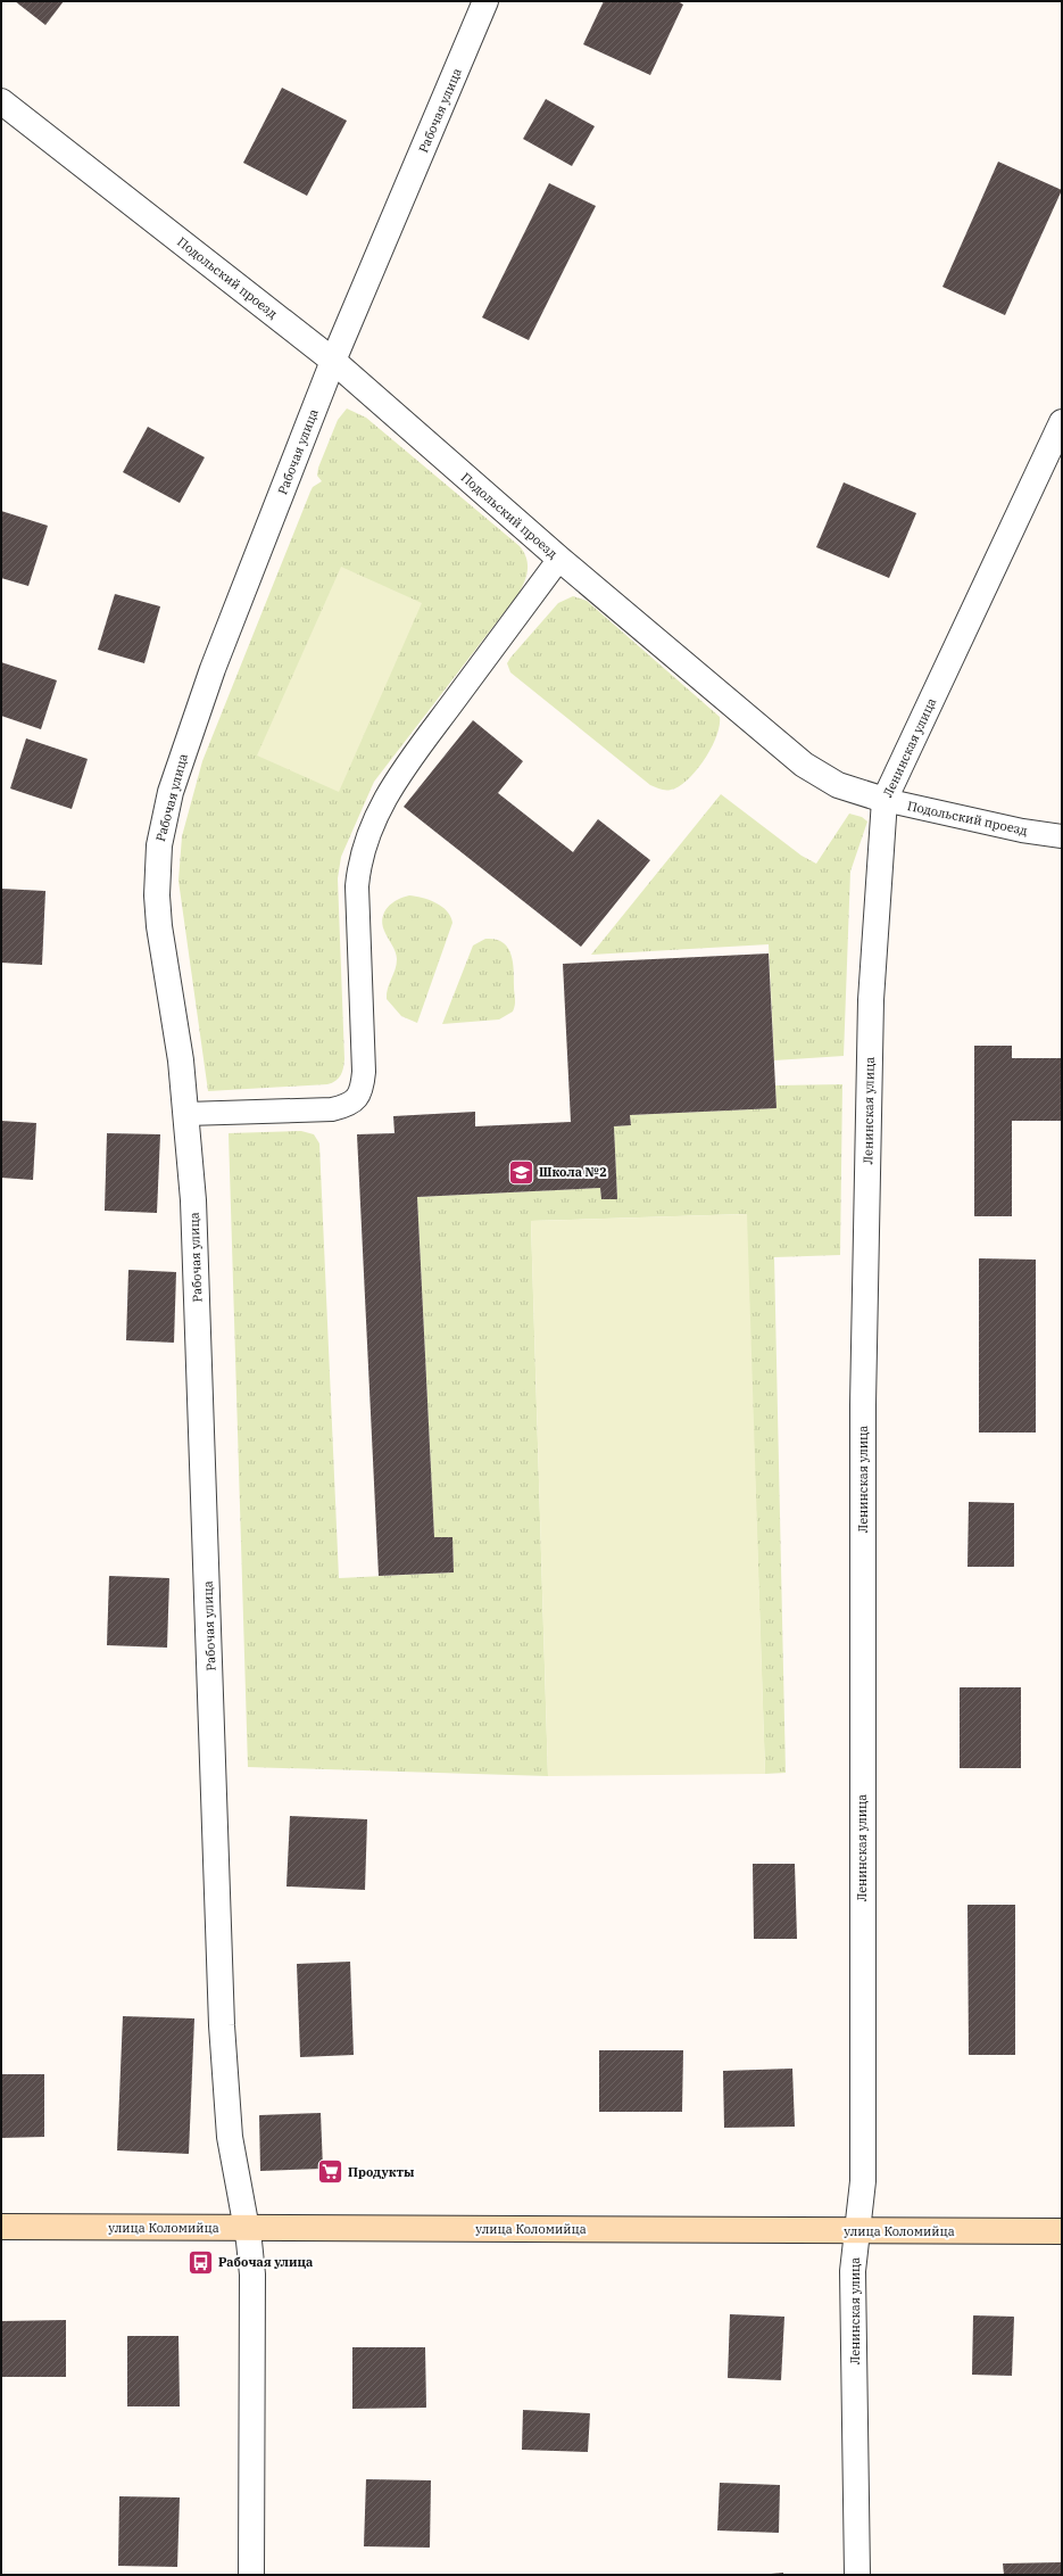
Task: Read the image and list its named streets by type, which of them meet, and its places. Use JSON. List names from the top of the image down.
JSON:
{
  "streets": {
    "main road": ["улица Коломийца"],
    "street": ["Рабочая улица", "Подольский проезд", "Ленинская улица"]
  },
  "crossings": [
    ["Рабочая улица", "Подольский проезд"],
    ["Рабочая улица", "улица Коломийца"],
    ["Подольский проезд", "Ленинская улица"],
    ["Ленинская улица", "улица Коломийца"]
  ],
  "places": {
    "school or university": ["Школа №2"],
    "supermarket": ["Продукты"],
    "bus stop": ["Рабочая улица"]
  }
}
